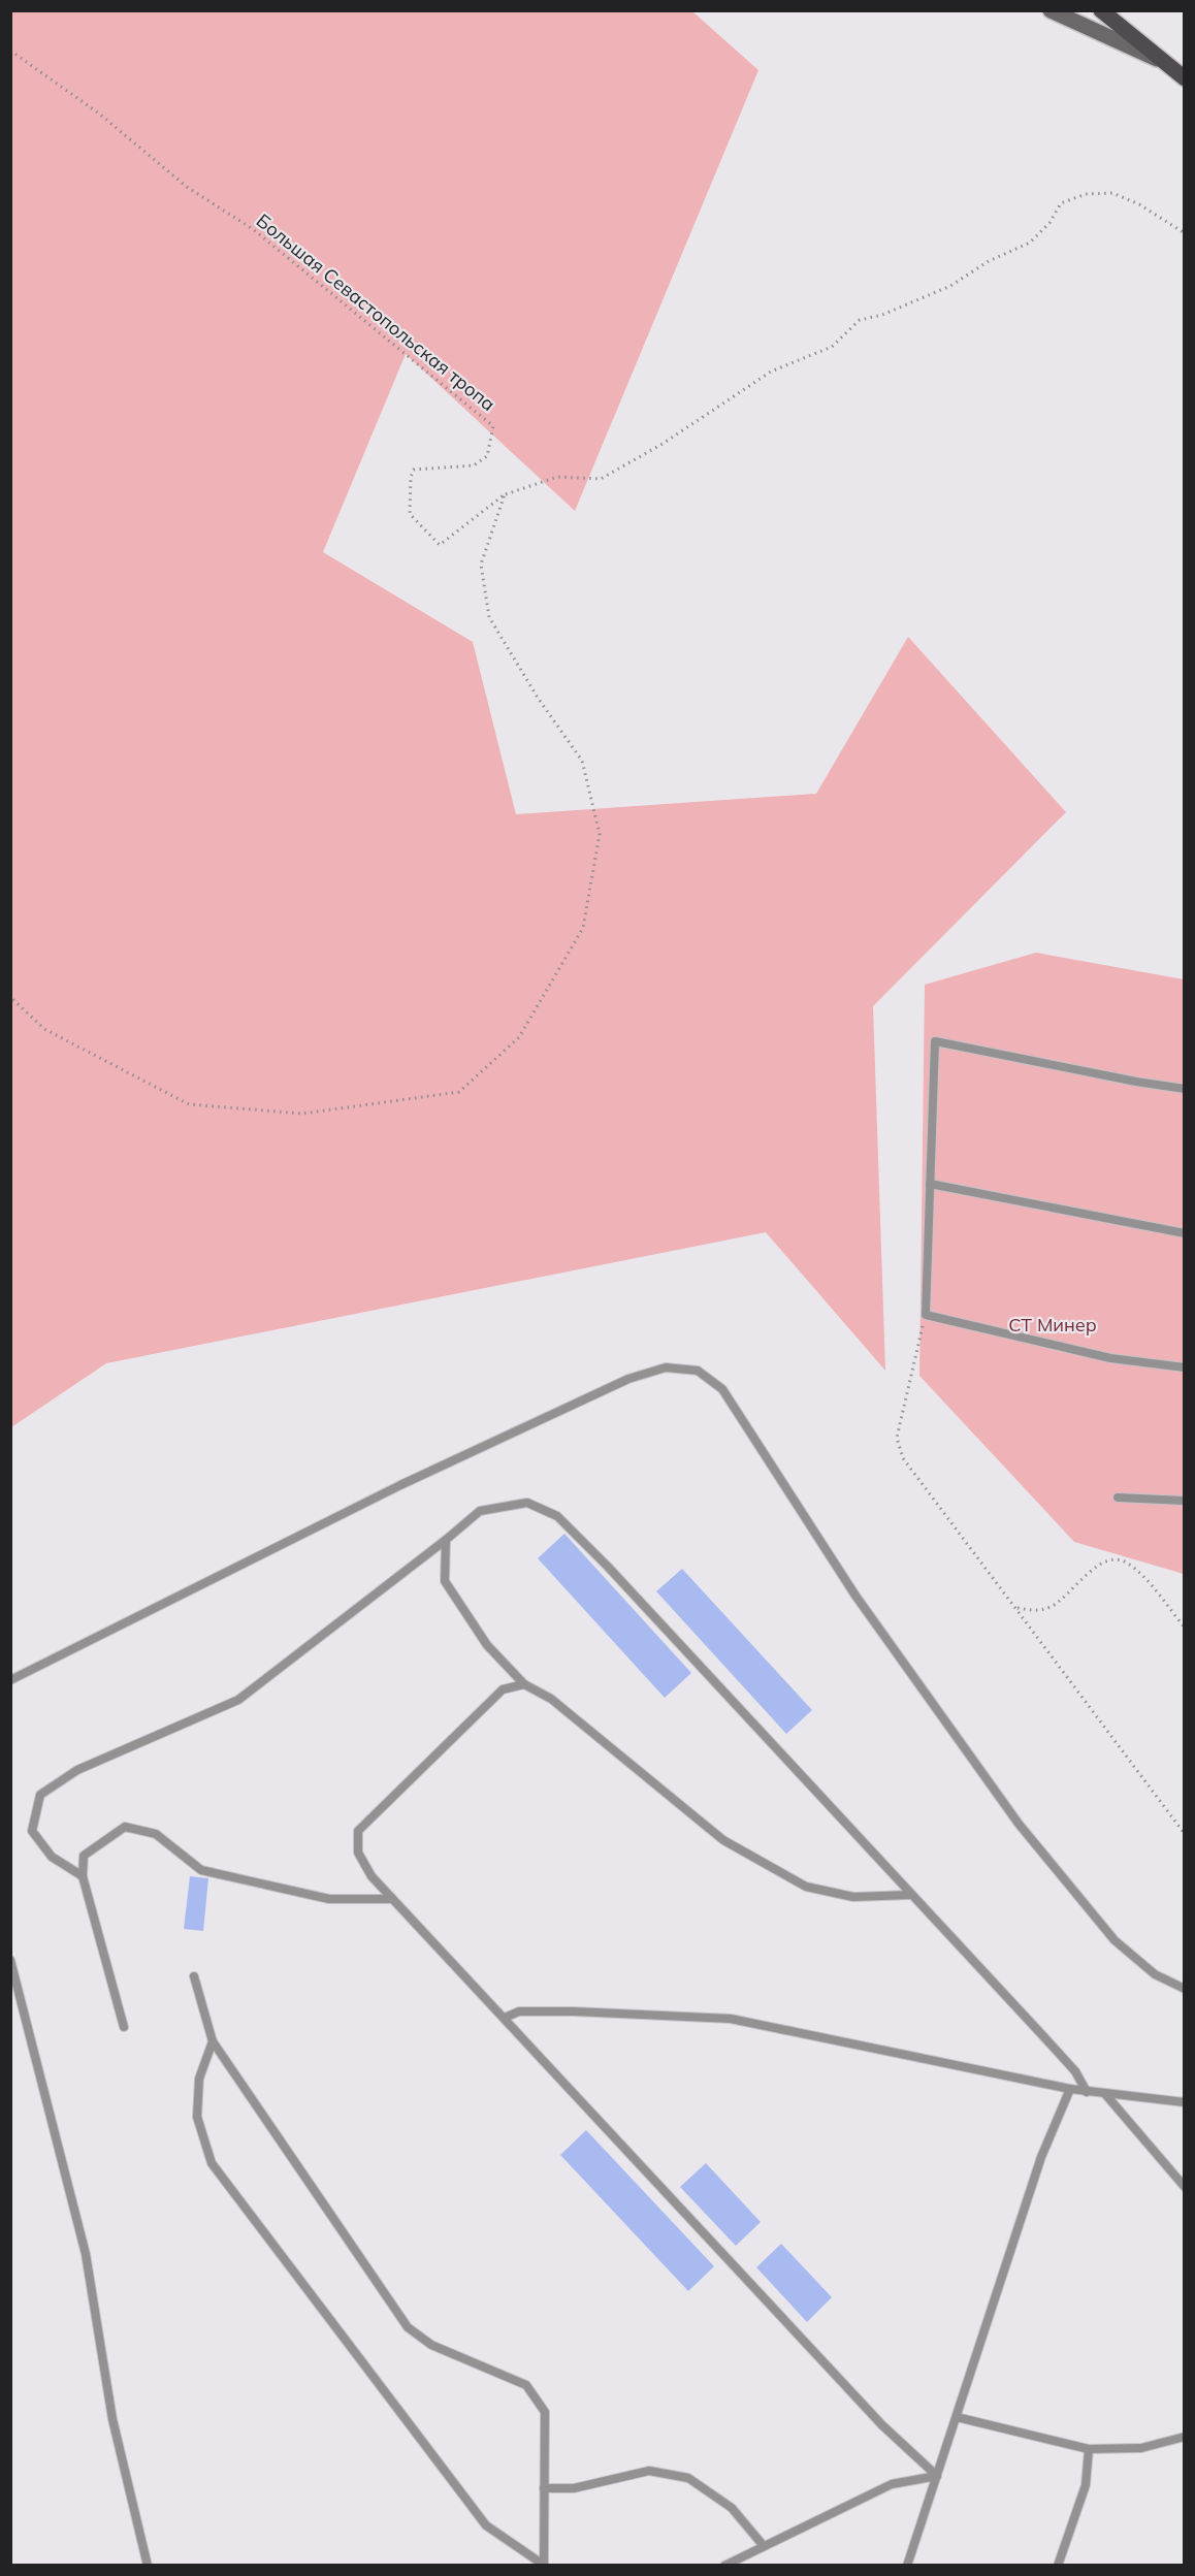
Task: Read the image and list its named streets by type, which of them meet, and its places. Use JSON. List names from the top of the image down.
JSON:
{
  "streets": {
    "path": ["Большая Севастопольская тропа"]
  },
  "parks": ["СТ Минер"]
}
